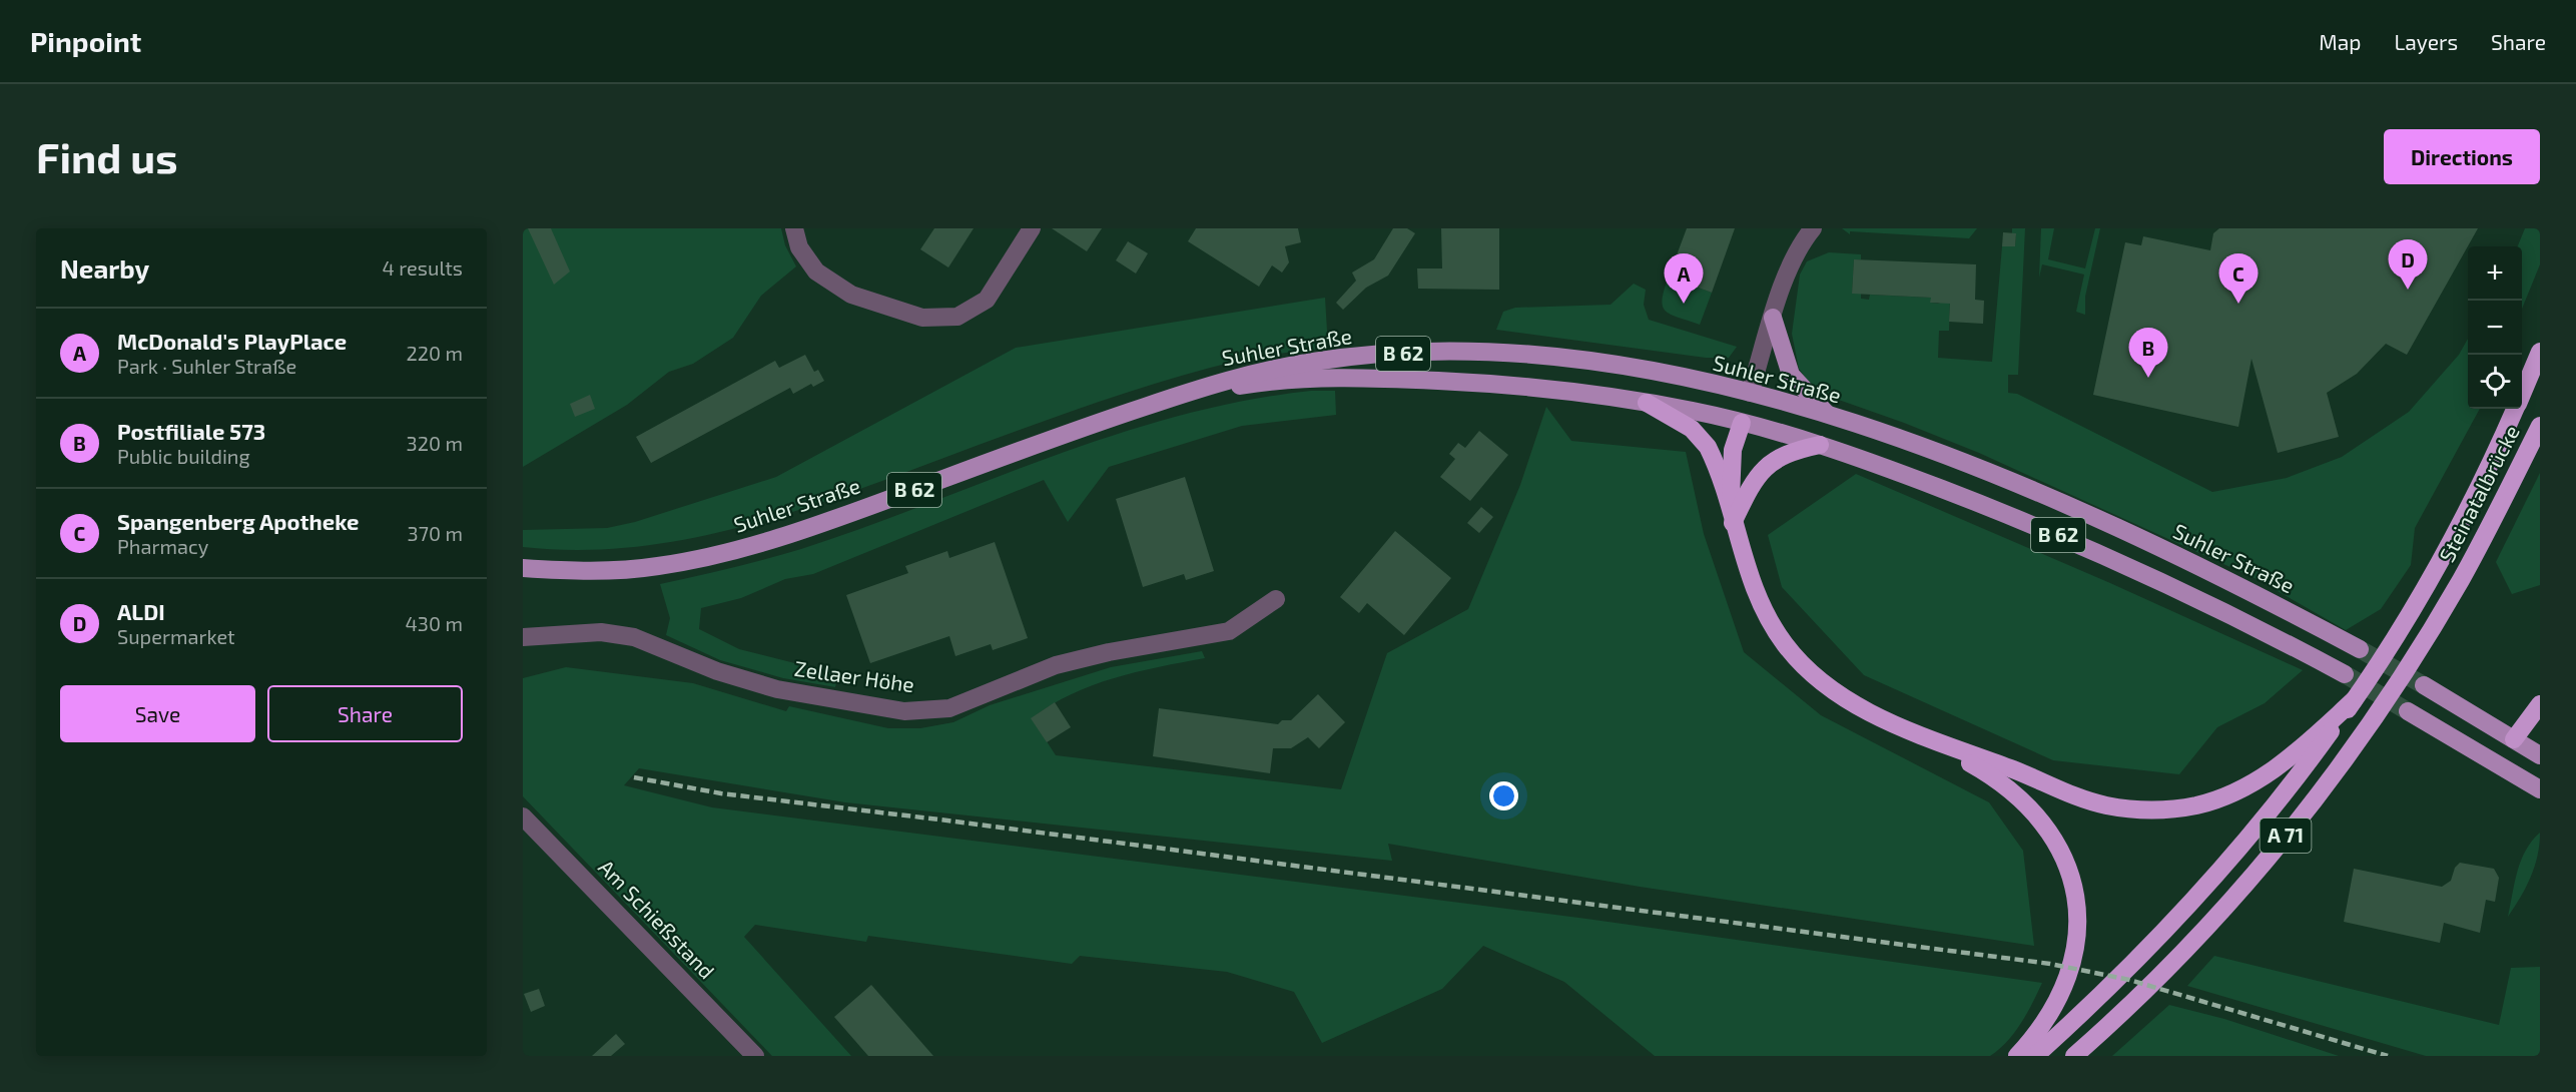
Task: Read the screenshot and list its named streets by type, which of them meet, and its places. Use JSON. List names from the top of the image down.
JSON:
{
  "streets": {
    "highway": ["Steinatalbrücke", "A 71"],
    "main road": ["Suhler Straße", "B 62"],
    "street": ["Zellaer Höhe", "Am Schießstand"]
  },
  "page": {
    "header": "Pinpoint",
    "nav": ["Map", "Layers", "Share"],
    "buttons": [
      "Directions",
      ["Save", "Share"]
    ],
    "title": "Find us",
    "heading": ["Nearby", "4 results"],
    "pins": [
      "D",
      "A",
      "C",
      "B"
    ],
    "map_buttons": ["+", "−"],
    "list": [
      {
        "mark": "A",
        "name": "McDonald's PlayPlace",
        "note": "Park · Suhler Straße",
        "value": "220 m"
      },
      {
        "mark": "B",
        "name": "Postfiliale 573",
        "note": "Public building",
        "value": "320 m"
      },
      {
        "mark": "C",
        "name": "Spangenberg Apotheke",
        "note": "Pharmacy",
        "value": "370 m"
      },
      {
        "mark": "D",
        "name": "ALDI",
        "note": "Supermarket",
        "value": "430 m"
      }
    ]
  }
}
